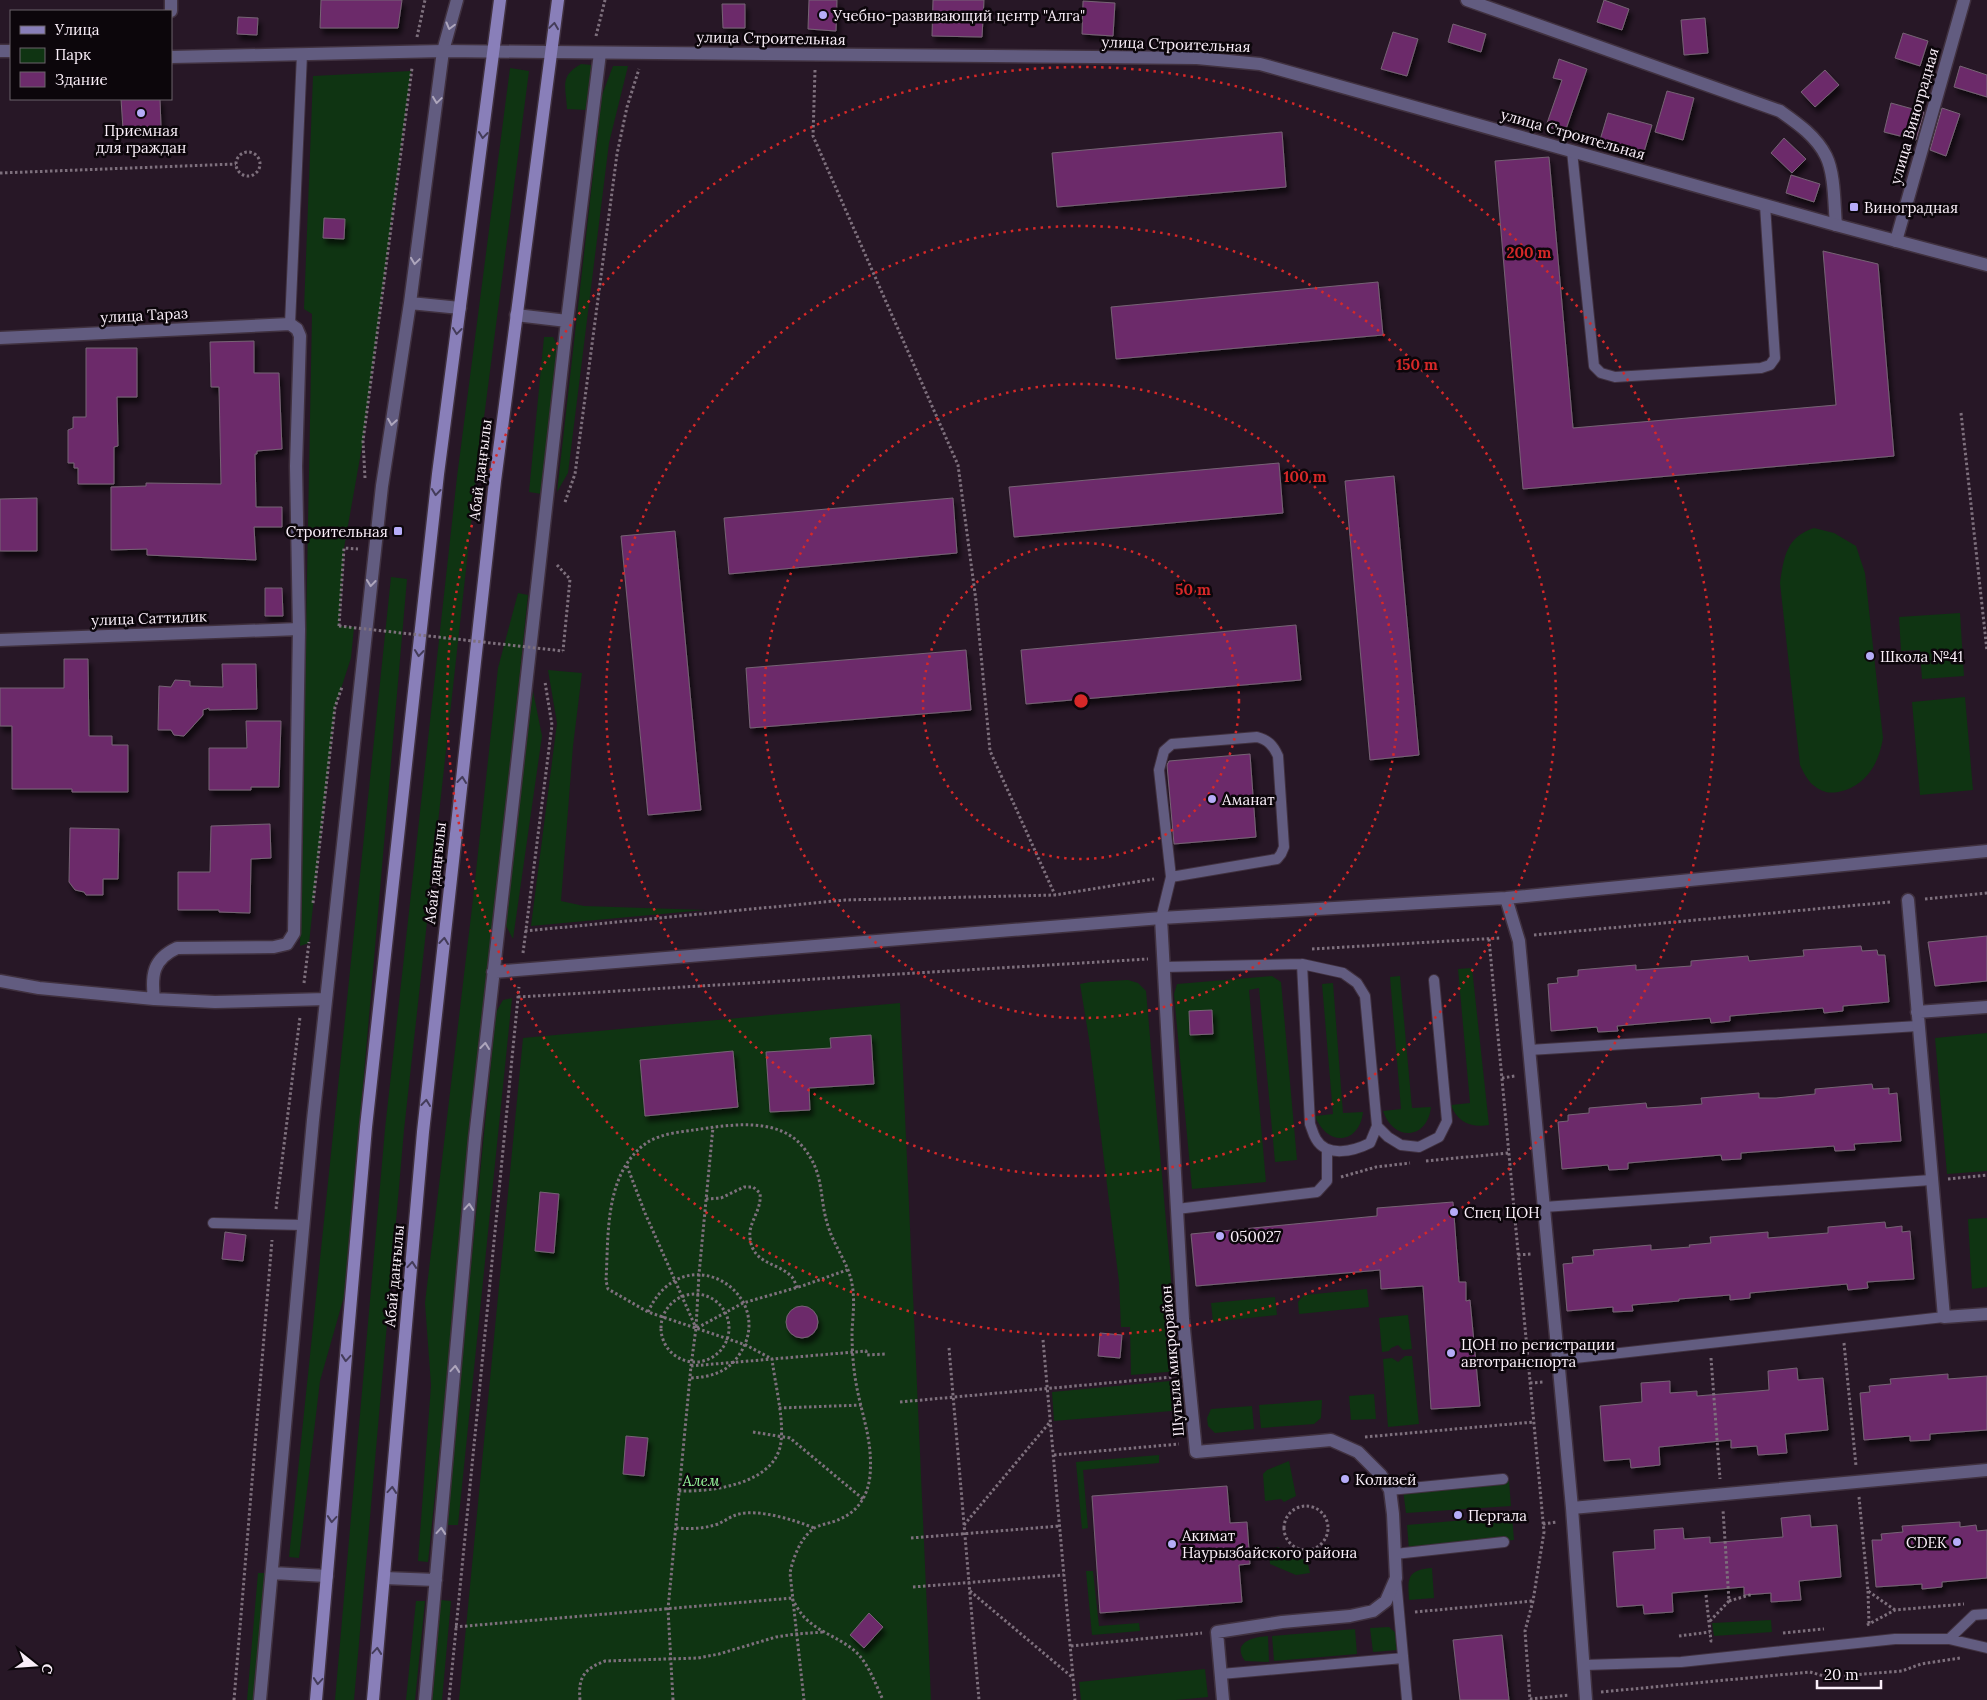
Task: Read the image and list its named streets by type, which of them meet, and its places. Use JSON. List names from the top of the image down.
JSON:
{
  "streets": {
    "main road": ["Абай даңғылы"],
    "street": [
      "улица Строительная",
      "улица Виноградная",
      "улица Тараз",
      "улица Саттилик",
      "Шугыла микрорайон"
    ]
  },
  "crossings": [
    ["улица Строительная", "улица Виноградная"],
    ["улица Строительная", "Абай даңғылы"]
  ],
  "parks": ["Алем"],
  "places": {
    "other": [
      "Учебно-развивающий центр \"Алга\"",
      "Приемная для граждан",
      "Школа №41",
      "Аманат",
      "Спец ЦОН",
      "050027",
      "ЦОН по регистрации автотранспорта",
      "Колизей",
      "Пергала",
      "CDEK",
      "Акимат Наурызбайского района"
    ],
    "transit": ["Виноградная", "Строительная"]
  },
  "legend": ["Улица", "Парк", "Здание"],
  "scale_bar": "20 m",
  "north": "right",
  "rings": [
    "200 m",
    "150 m",
    "100 m",
    "50 m"
  ]
}
